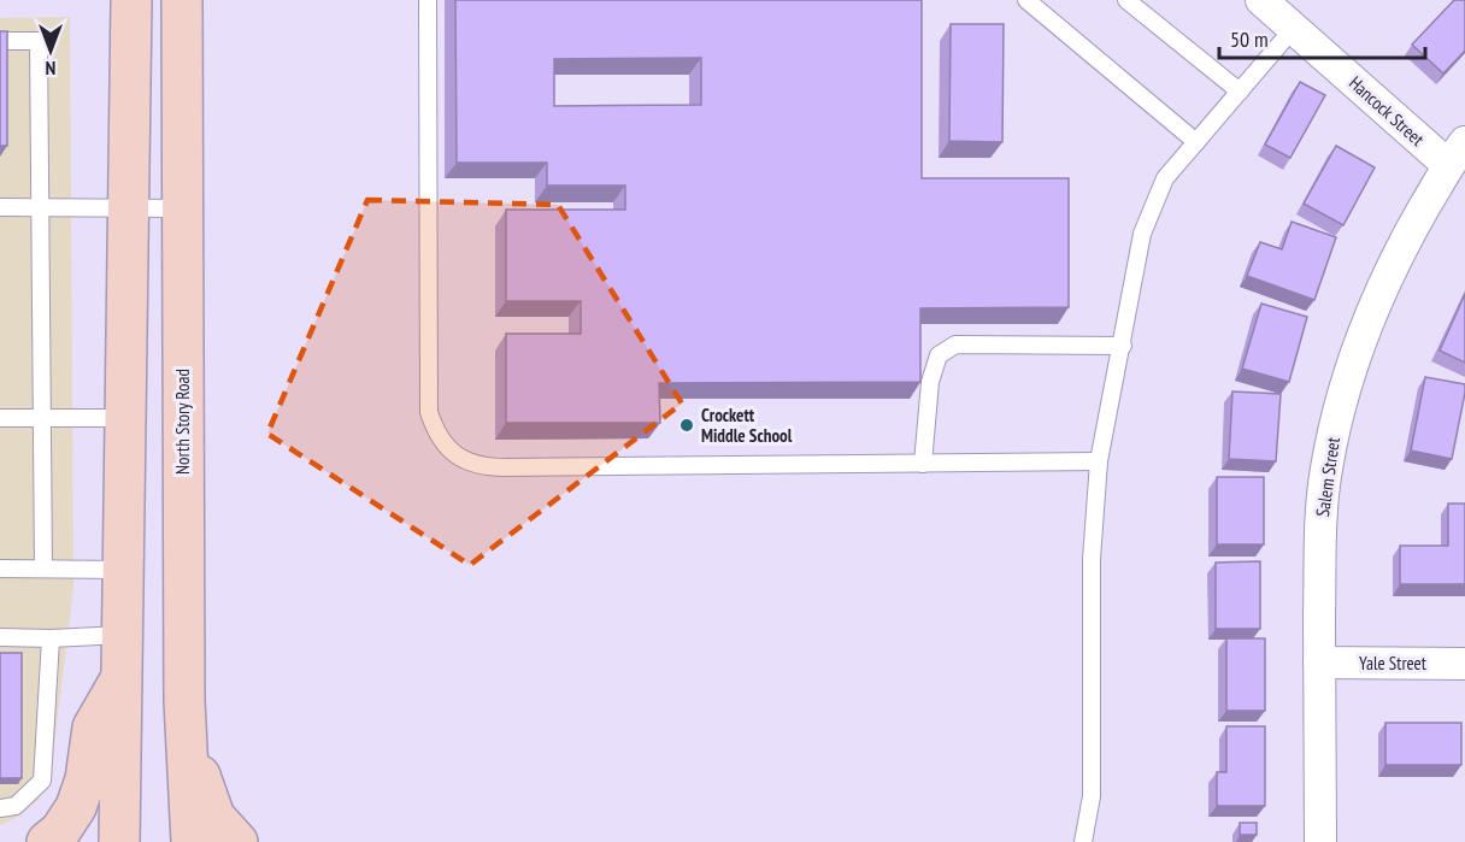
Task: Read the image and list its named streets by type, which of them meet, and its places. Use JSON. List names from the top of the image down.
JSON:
{
  "streets": {
    "main road": ["North Story Road"],
    "street": ["Hancock Street", "Salem Street", "Yale Street"]
  },
  "crossings": [
    ["Hancock Street", "Salem Street"],
    ["Salem Street", "Yale Street"]
  ],
  "places": ["Crockett Middle School"],
  "scale_bar": "50 m",
  "north": "bottom"
}
